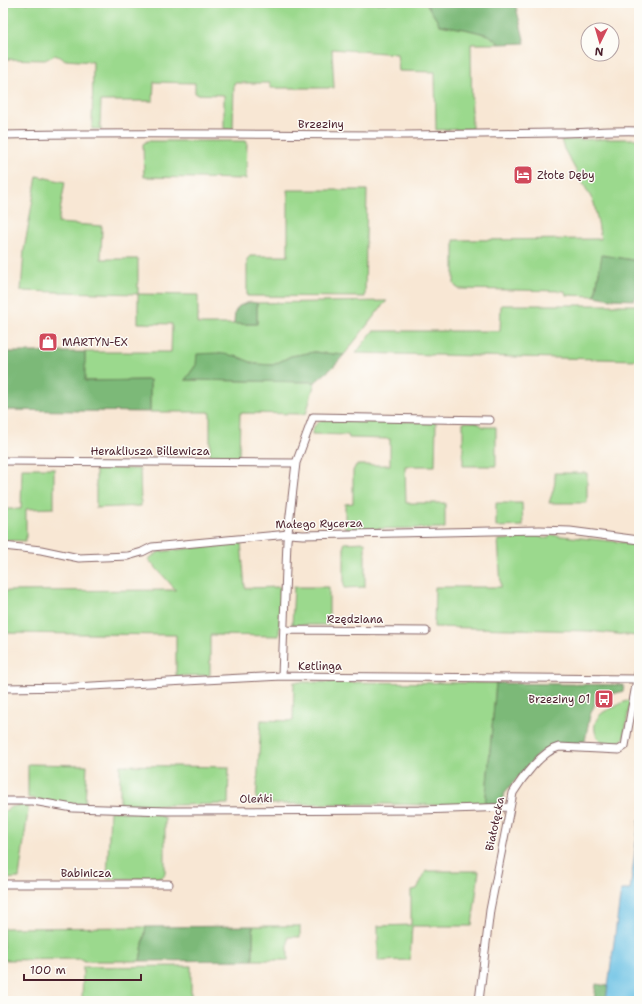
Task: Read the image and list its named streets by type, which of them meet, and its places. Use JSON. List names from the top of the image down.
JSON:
{
  "streets": {
    "street": [
      "Brzeziny",
      "Herakliusza Billewicza",
      "Małego Rycerza",
      "Rzędziana",
      "Ketlinga",
      "Oleńki",
      "Białołęcka",
      "Babinicza"
    ]
  },
  "crossings": [
    ["Ketlinga", "Białołęcka"],
    ["Oleńki", "Białołęcka"]
  ],
  "places": {
    "hotel": ["Złote Dęby"],
    "shop": ["MARTYN-EX"],
    "bus stop": ["Brzeziny 01"]
  },
  "scale_bar": "100 m",
  "north": "bottom"
}
